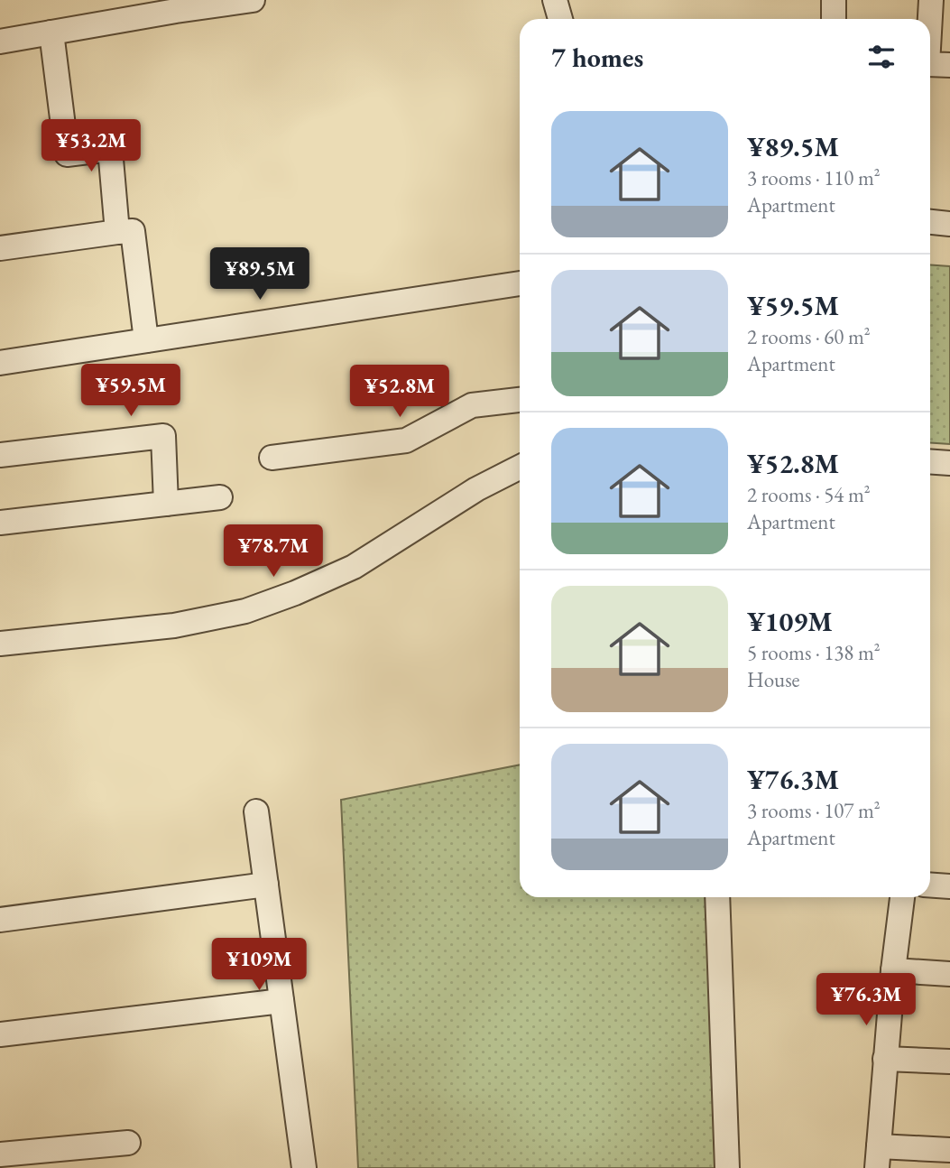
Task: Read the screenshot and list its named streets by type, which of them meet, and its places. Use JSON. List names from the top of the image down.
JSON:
{
  "page": {
    "heading": "7 homes",
    "list": [
      {
        "name": "¥89.5M",
        "note": "3 rooms · 110 m² · Apartment"
      },
      {
        "name": "¥59.5M",
        "note": "2 rooms · 60 m² · Apartment"
      },
      {
        "name": "¥52.8M",
        "note": "2 rooms · 54 m² · Apartment"
      },
      {
        "name": "¥109M",
        "note": "5 rooms · 138 m² · House"
      },
      {
        "name": "¥76.3M",
        "note": "3 rooms · 107 m² · Apartment"
      }
    ],
    "price": [
      "¥53.2M",
      "¥89.5M",
      "¥59.5M",
      "¥52.8M",
      "¥78.7M",
      "¥109M",
      "¥76.3M"
    ]
  }
}
